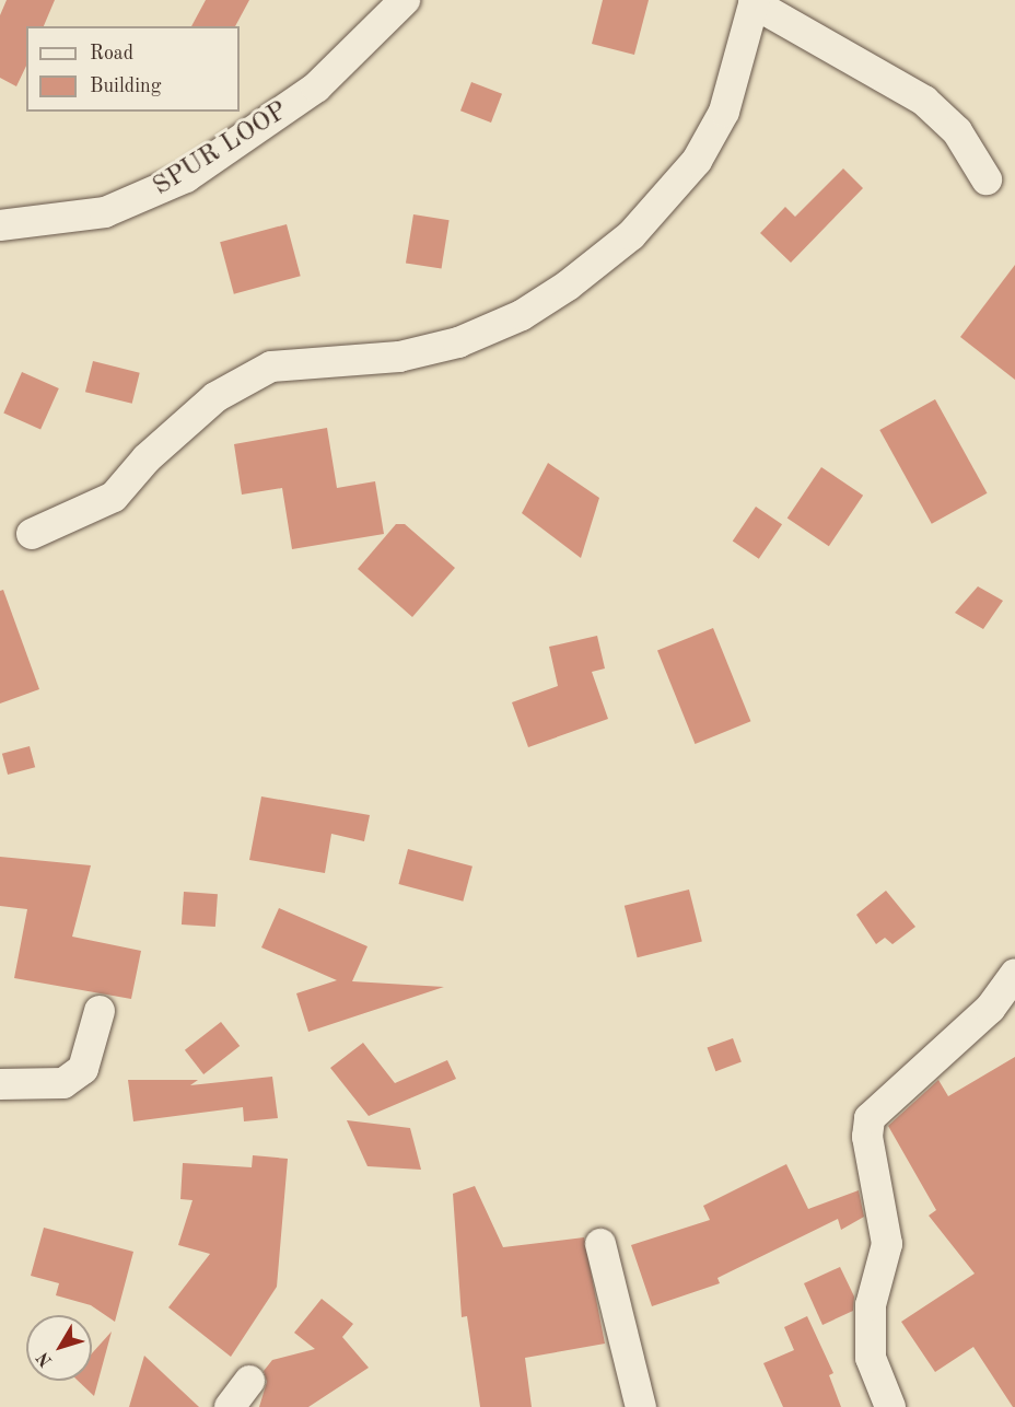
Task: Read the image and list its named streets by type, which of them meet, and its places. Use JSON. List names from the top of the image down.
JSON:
{
  "streets": {
    "street": ["SPUR LOOP"]
  },
  "legend": ["Road", "Building"],
  "north": "bottom left"
}
